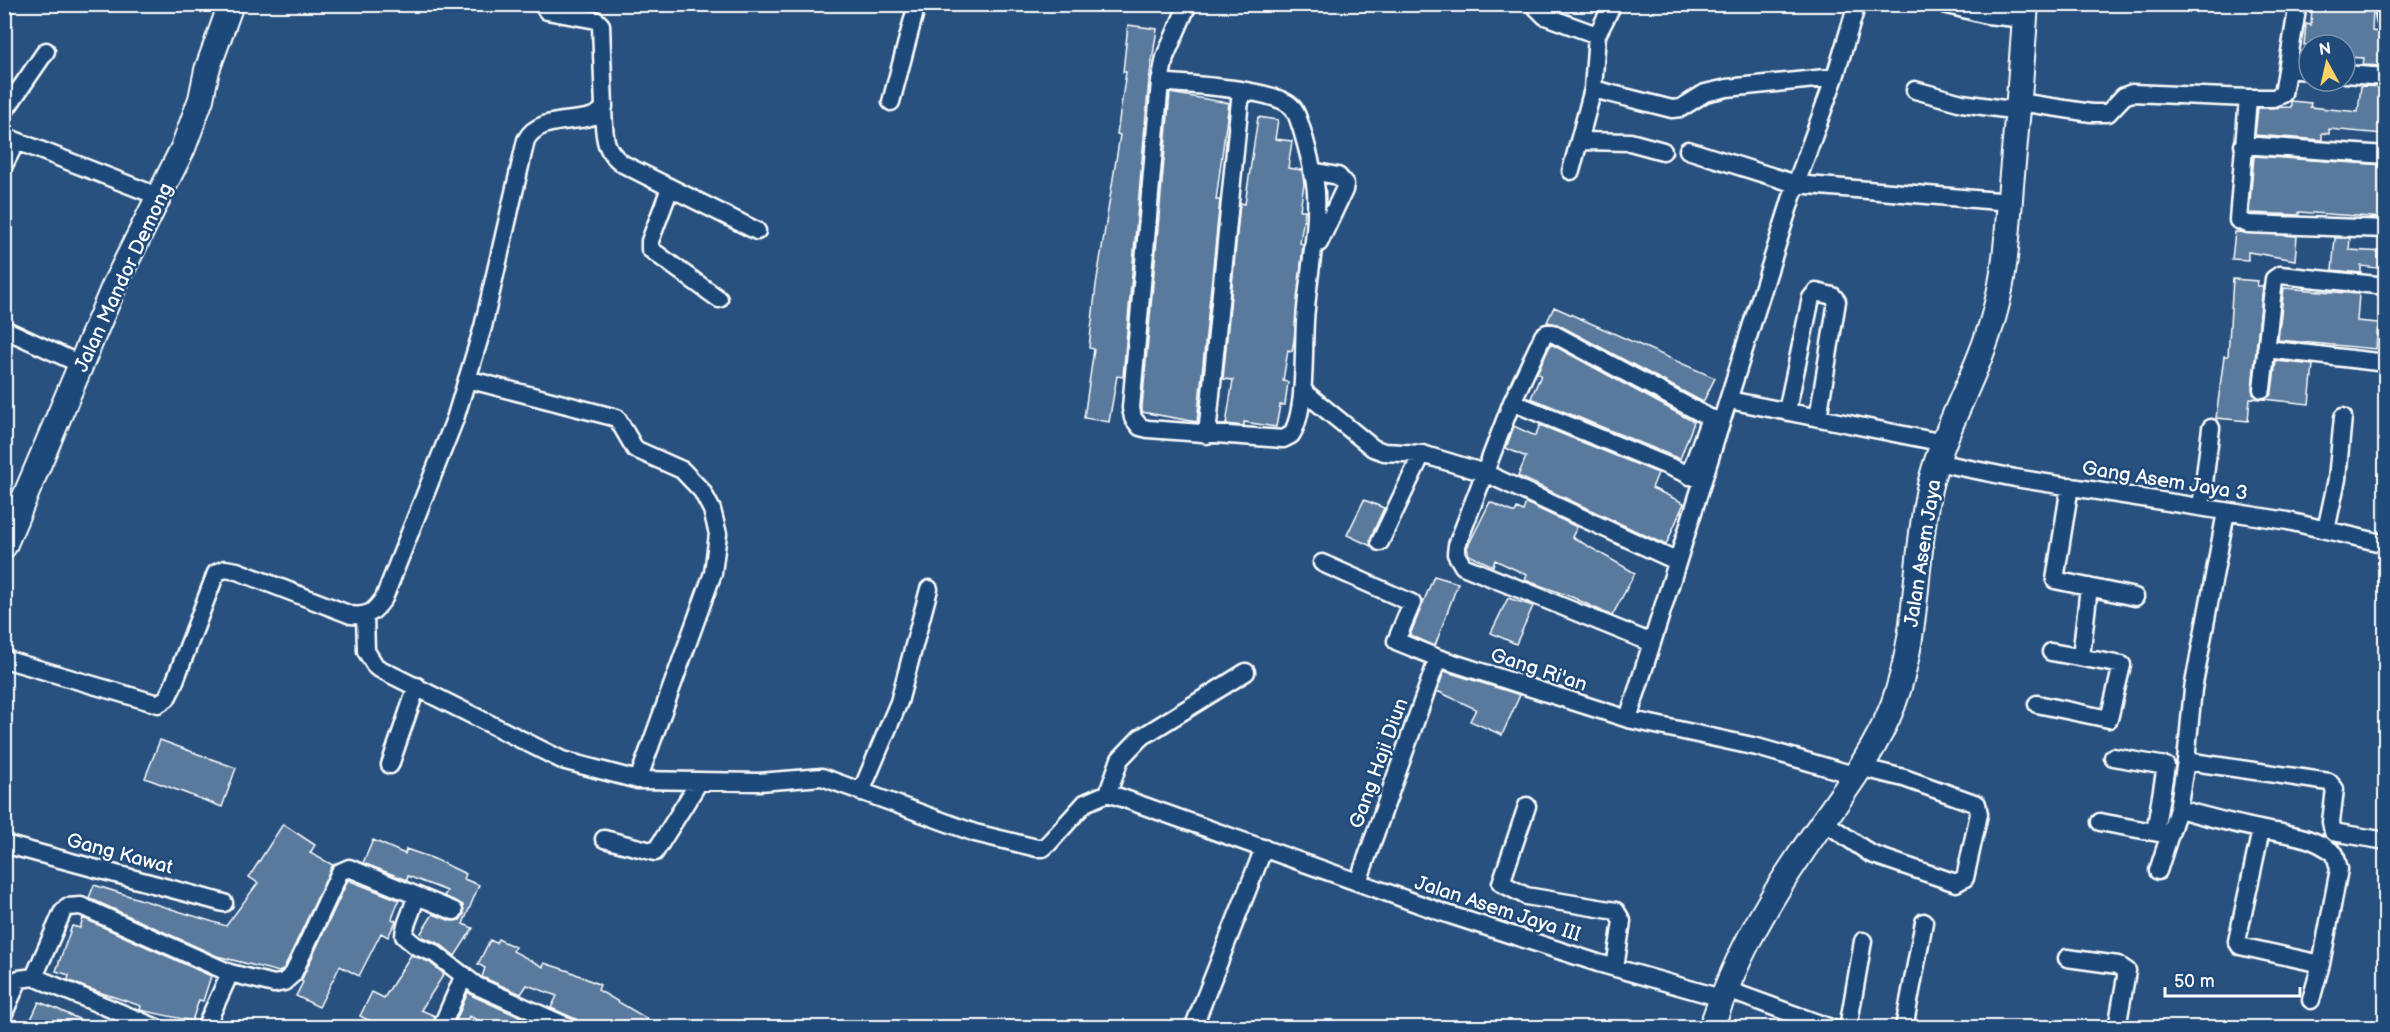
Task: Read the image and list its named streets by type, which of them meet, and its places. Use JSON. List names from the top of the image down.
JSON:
{
  "streets": {
    "main road": ["Jalan Mandor Demong", "Jalan Asem Jaya"],
    "street": [
      "Gang Asem Jaya 3",
      "Gang Ri'an",
      "Gang Haji Diun",
      "Gang Kawat",
      "Jalan Asem Jaya III"
    ]
  },
  "crossings": [
    ["Gang Asem Jaya 3", "Jalan Asem Jaya"],
    ["Jalan Asem Jaya", "Gang Ri'an"],
    ["Jalan Asem Jaya", "Jalan Asem Jaya III"],
    ["Gang Ri'an", "Gang Haji Diun"],
    ["Gang Haji Diun", "Jalan Asem Jaya III"]
  ],
  "scale_bar": "50 m",
  "north": "top"
}
